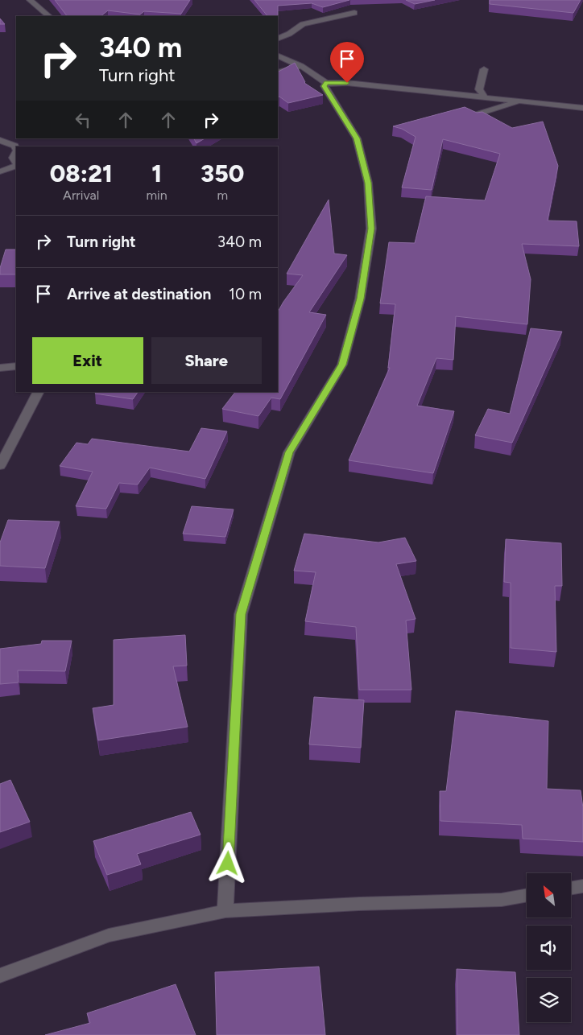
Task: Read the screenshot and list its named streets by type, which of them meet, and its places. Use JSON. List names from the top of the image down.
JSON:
{
  "north": "top left",
  "page": {
    "turn": ["340 m", "Turn right"],
    "eta": [
      "08:21",
      "Arrival",
      "1",
      "min",
      "350",
      "m"
    ],
    "list": [
      {
        "name": "Turn right",
        "value": "340 m"
      },
      {
        "name": "Arrive at destination",
        "value": "10 m"
      }
    ],
    "buttons": ["Exit", "Share"]
  }
}
